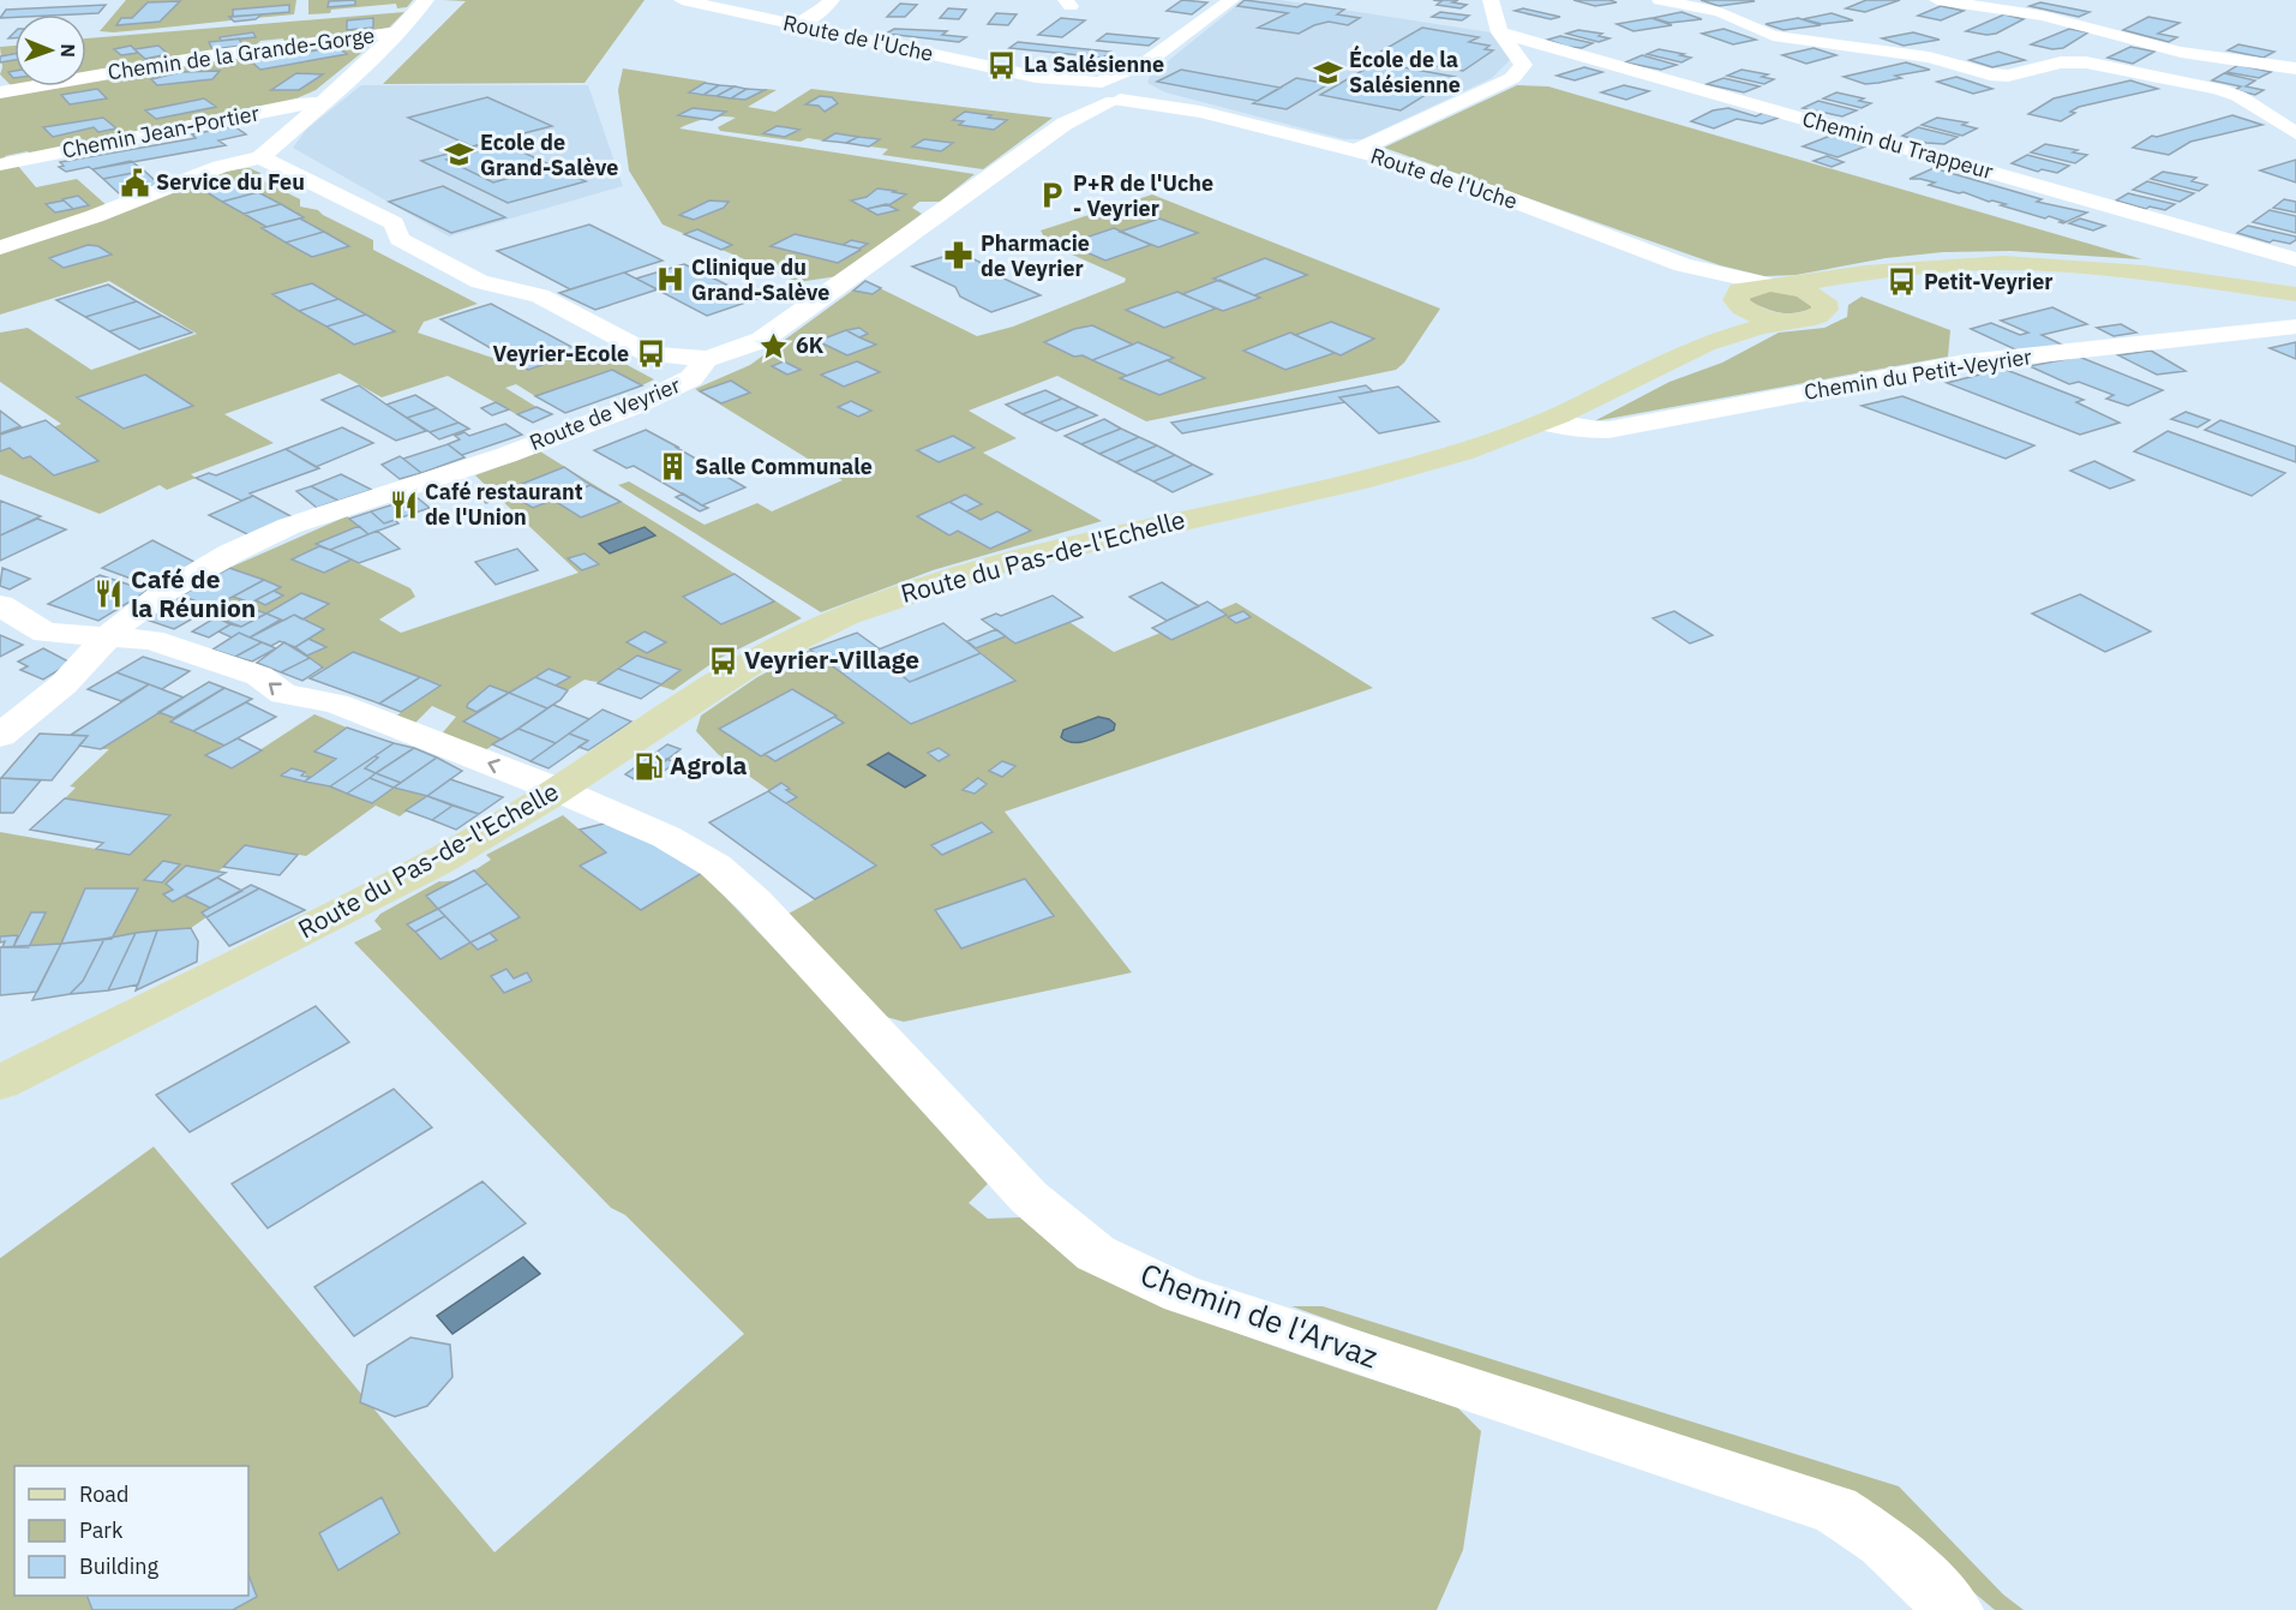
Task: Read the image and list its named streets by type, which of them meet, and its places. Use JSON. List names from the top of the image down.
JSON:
{
  "streets": {
    "main road": ["Route du Pas-de-l'Echelle"],
    "street": [
      "Route de l'Uche",
      "Chemin de la Grande-Gorge",
      "Chemin Jean-Portier",
      "Chemin du Trappeur",
      "Chemin du Petit-Veyrier",
      "Route de Veyrier",
      "Chemin de l'Arvaz"
    ]
  },
  "crossings": [
    ["Route de l'Uche", "Route de Veyrier"],
    ["Route de l'Uche", "Route du Pas-de-l'Echelle"],
    ["Chemin du Petit-Veyrier", "Route du Pas-de-l'Echelle"],
    ["Route de Veyrier", "Chemin de l'Arvaz"],
    ["Route du Pas-de-l'Echelle", "Chemin de l'Arvaz"]
  ],
  "places": {
    "bus stop": [
      "La Salésienne",
      "Petit-Veyrier",
      "Veyrier-Ecole",
      "Veyrier-Village"
    ],
    "school or university": ["École de la Salésienne", "Ecole de Grand-Salève"],
    "public building": ["Service du Feu"],
    "parking": ["P+R de l'Uche - Veyrier"],
    "pharmacy": ["Pharmacie de Veyrier"],
    "hospital": ["Clinique du Grand-Salève"],
    "place": ["6K"],
    "building": ["Salle Communale"],
    "restaurant": ["Café restaurant de l'Union", "Café de la Réunion"],
    "fuel station": ["Agrola"]
  },
  "legend": ["Road", "Park", "Building"],
  "north": "right"
}
